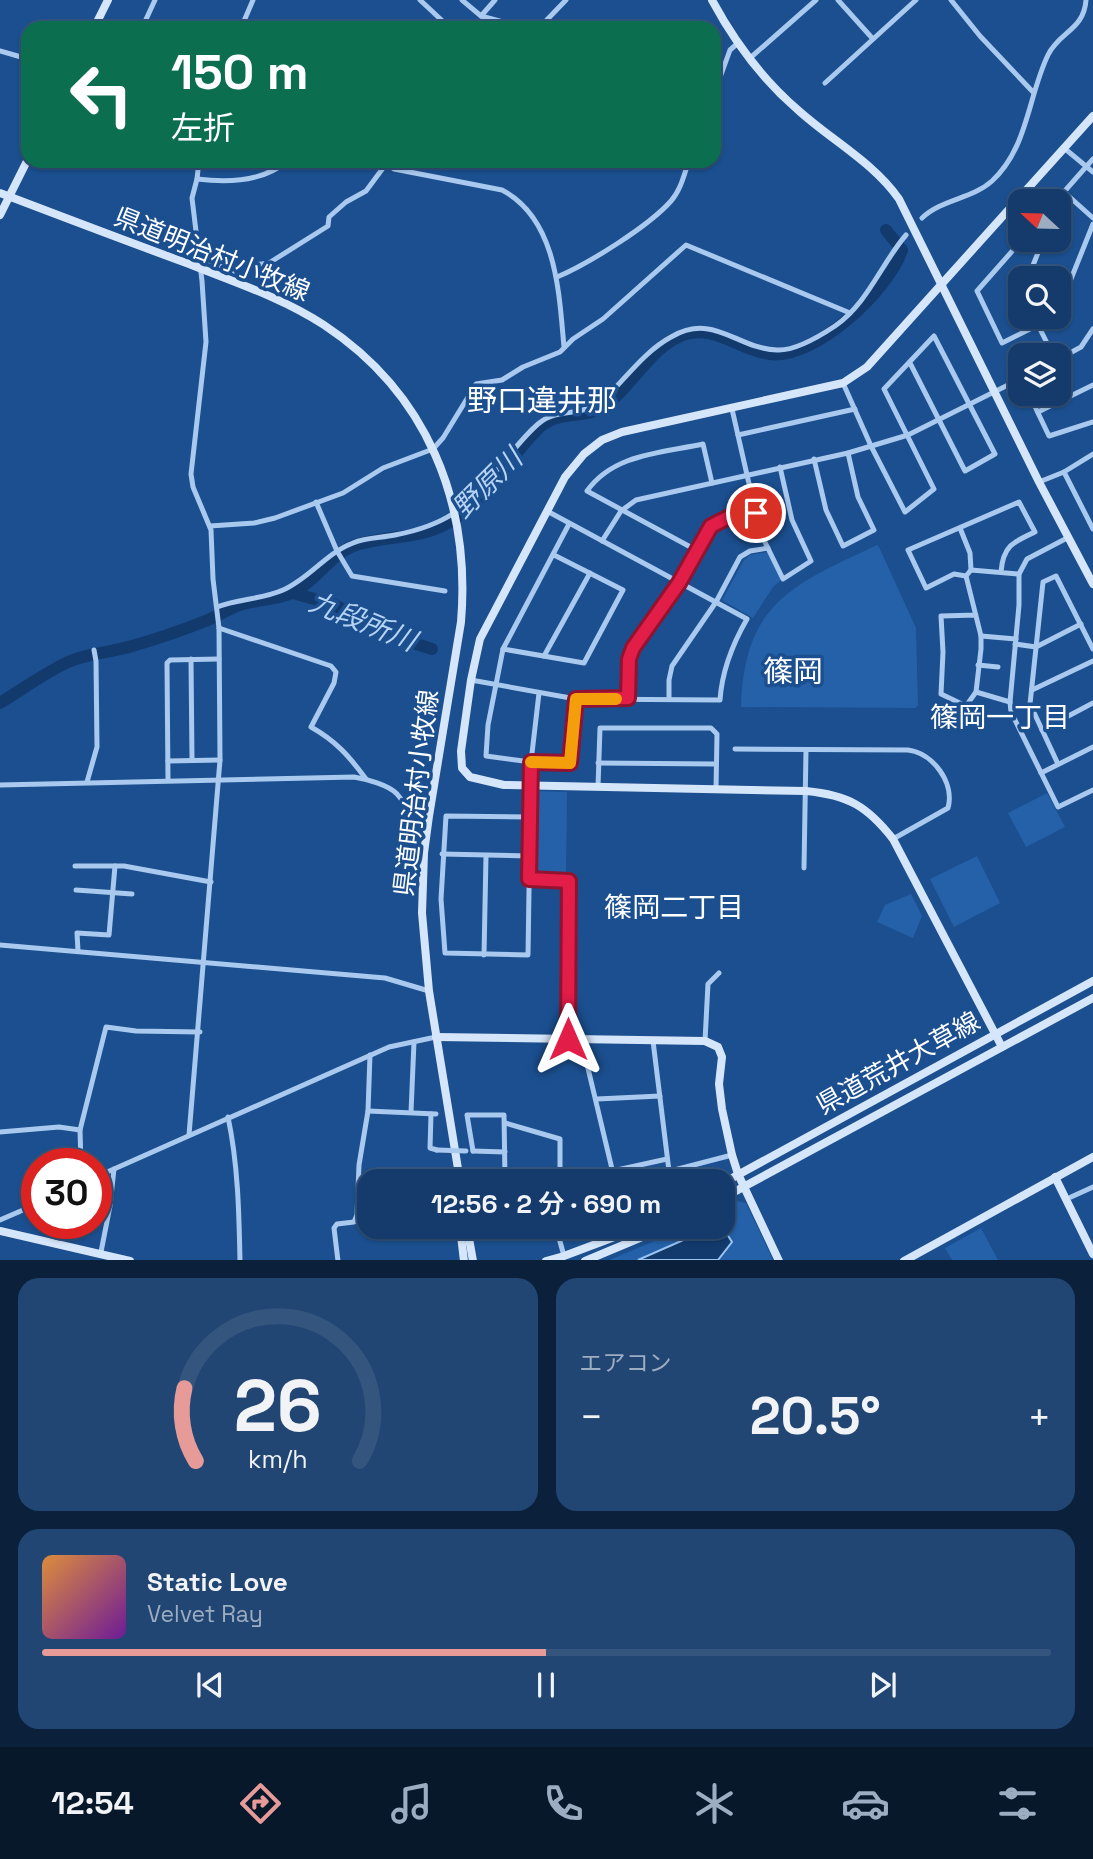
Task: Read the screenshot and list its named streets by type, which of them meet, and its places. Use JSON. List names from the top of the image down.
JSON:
{
  "streets": {
    "street": ["県道明治村小牧線", "県道荒井大草線"]
  },
  "districts": [
    "野口違井那",
    "篠岡",
    "篠岡一丁目",
    "篠岡二丁目"
  ],
  "water": ["野原川", "九段所川"],
  "north": "left",
  "page": {
    "turn": ["150 m", "左折"],
    "limit": "30",
    "trip": "12:56 · 2 分 · 690 m",
    "tile": "エアコン",
    "heat": ["−", "20.5°", "+"],
    "song": ["Static Love", "Velvet Ray"],
    "tabs": "12:54",
    "gauge": ["26", "km/h"]
  }
}
